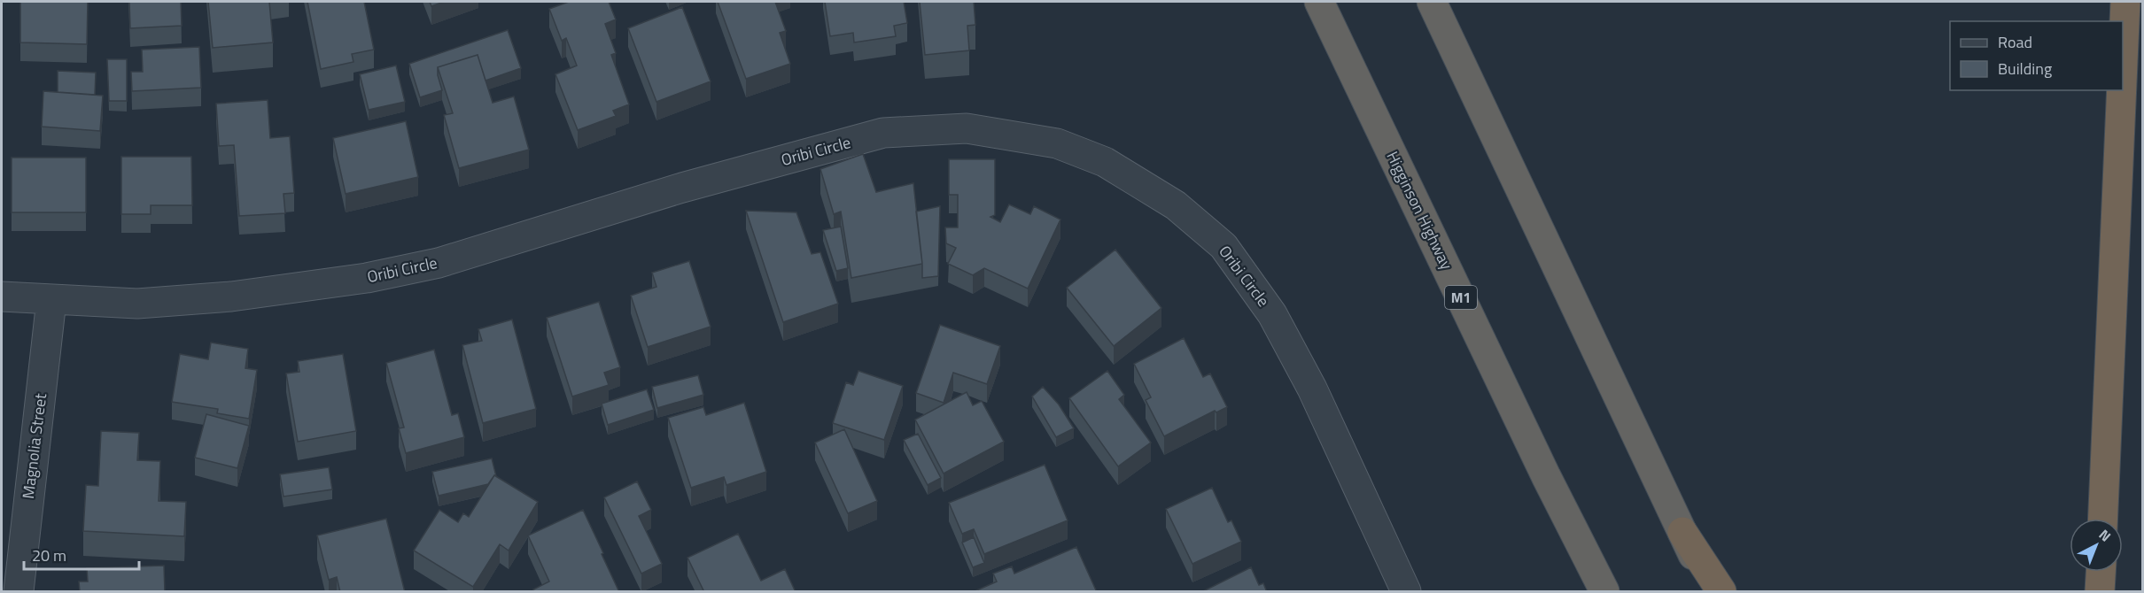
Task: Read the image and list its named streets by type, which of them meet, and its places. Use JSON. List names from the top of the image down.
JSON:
{
  "streets": {
    "highway": ["Higginson Highway", "M1"],
    "street": ["Oribi Circle", "Magnolia Street"]
  },
  "crossings": [
    ["Oribi Circle", "Magnolia Street"]
  ],
  "legend": ["Road", "Building"],
  "scale_bar": "20 m",
  "north": "top right"
}
